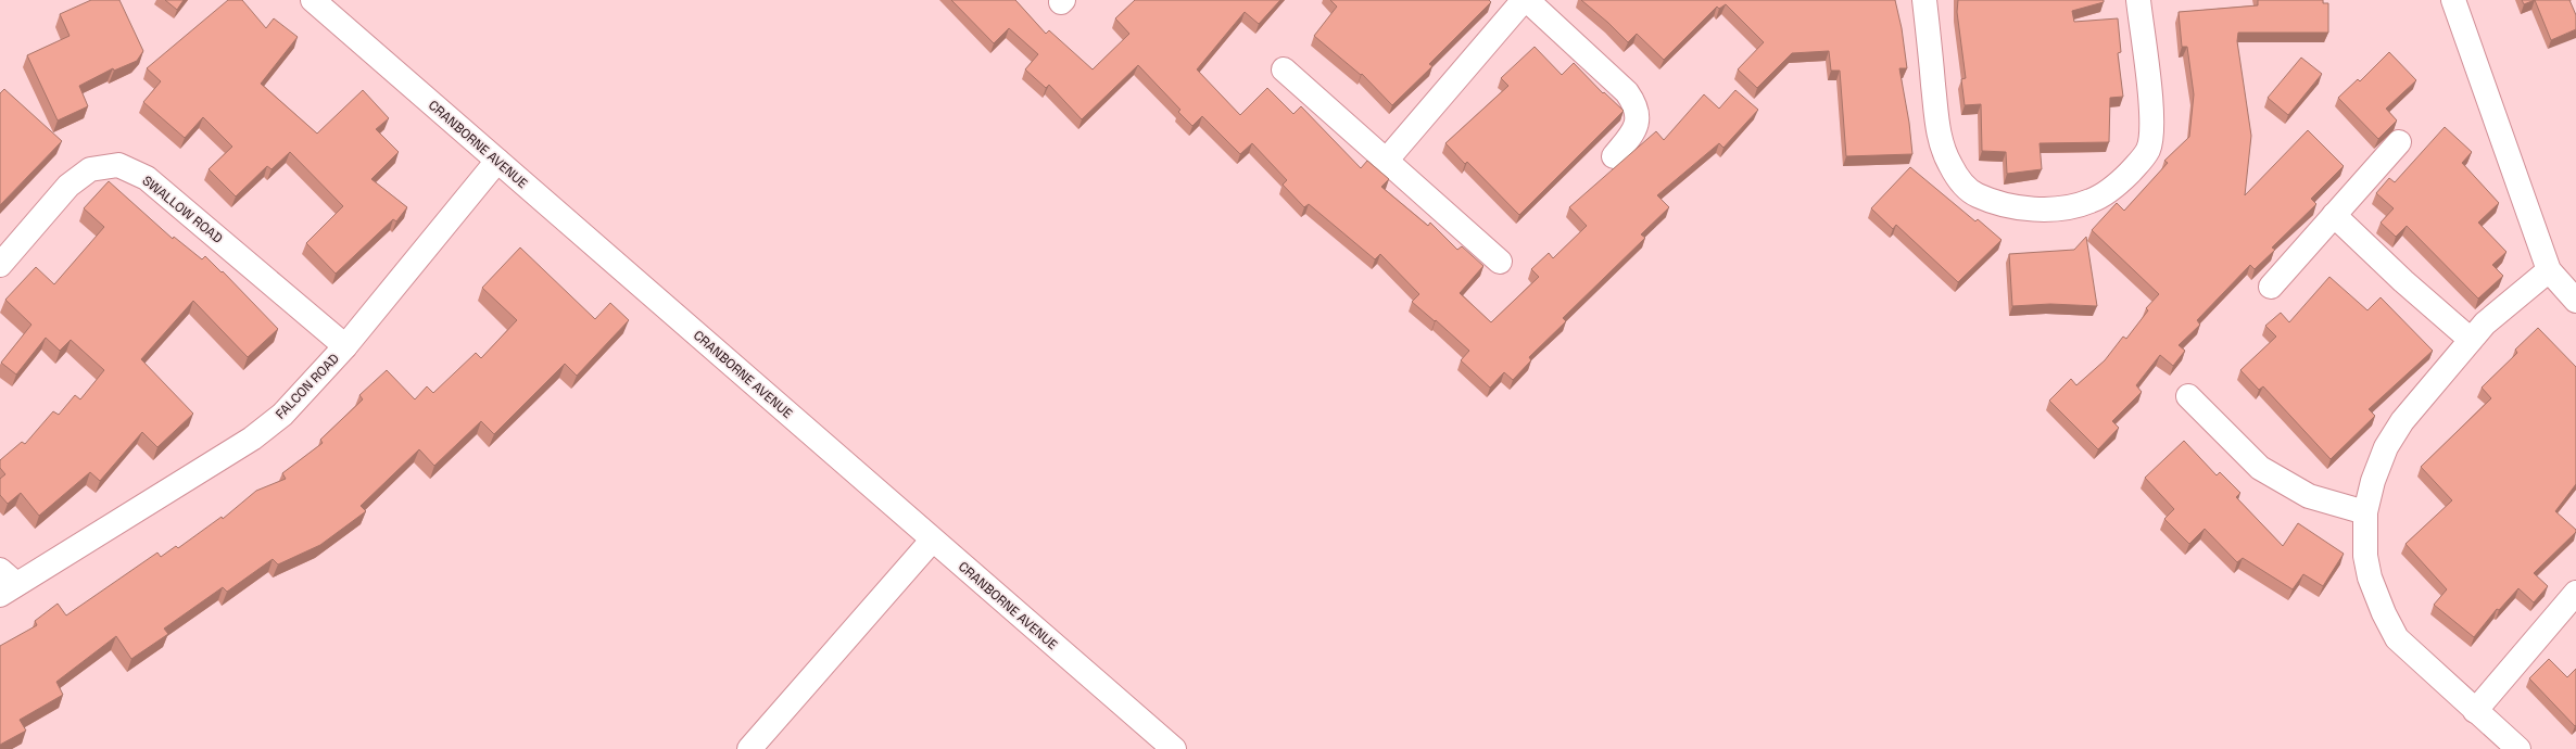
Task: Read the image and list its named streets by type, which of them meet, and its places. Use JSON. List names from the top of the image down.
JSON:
{
  "streets": {
    "street": ["CRANBORNE AVENUE", "SWALLOW ROAD", "FALCON ROAD"]
  },
  "crossings": [
    ["CRANBORNE AVENUE", "FALCON ROAD"],
    ["SWALLOW ROAD", "FALCON ROAD"]
  ]
}
